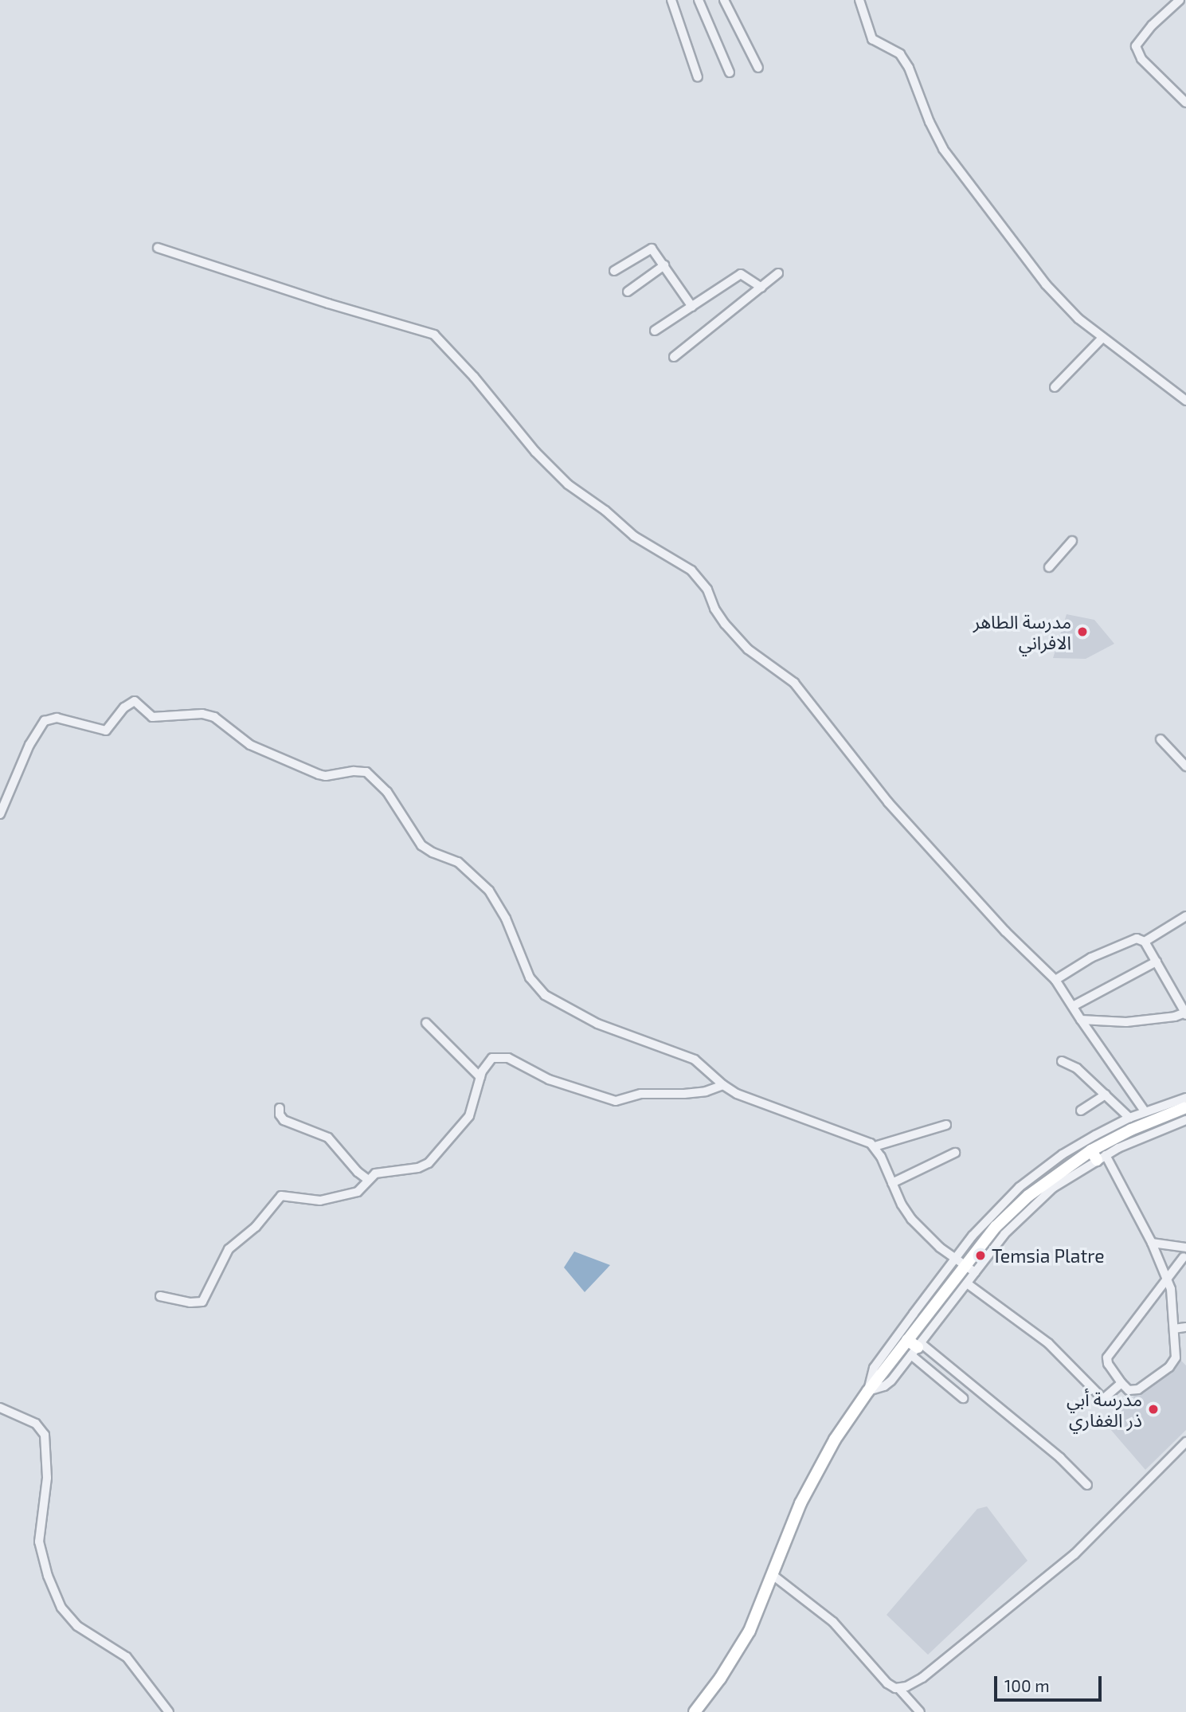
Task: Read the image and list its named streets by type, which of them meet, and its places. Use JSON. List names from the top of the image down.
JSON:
{
  "places": ["مدرسة الطاهر الافراني", "Temsia Platre", "مدرسة أبي ذر الغفاري"],
  "scale_bar": "100 m"
}
